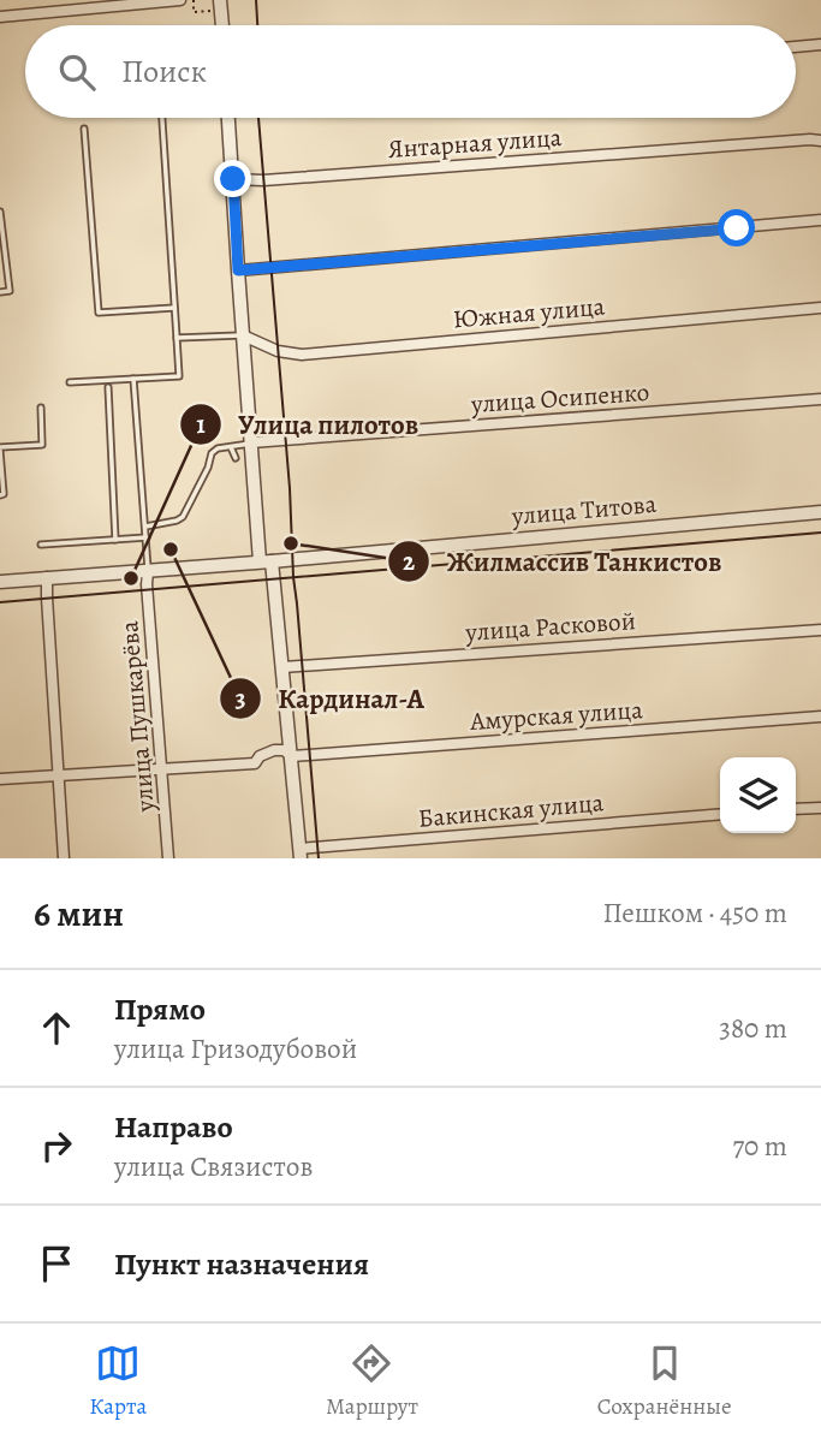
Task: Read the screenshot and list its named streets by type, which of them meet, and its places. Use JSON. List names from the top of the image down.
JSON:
{
  "streets": {
    "street": [
      "Янтарная улица",
      "Южная улица",
      "улица Осипенко",
      "улица Титова",
      "улица Расковой",
      "Амурская улица",
      "улица Пушкарёва",
      "Бакинская улица"
    ]
  },
  "crossings": [
    ["улица Титова", "улица Пушкарёва"],
    ["Амурская улица", "улица Пушкарёва"]
  ],
  "places": ["Жилмассив Танкистов", "Кардинал-А", "Улица пилотов"],
  "page": {
    "search": "Поиск",
    "heading": ["6 мин", "Пешком · 450 m"],
    "list": [
      ["Прямо", "улица Гризодубовой", "380 m"],
      ["Направо", "улица Связистов", "70 m"],
      "Пункт назначения"
    ],
    "nav": ["Карта", "Маршрут", "Сохранённые"]
  }
}
